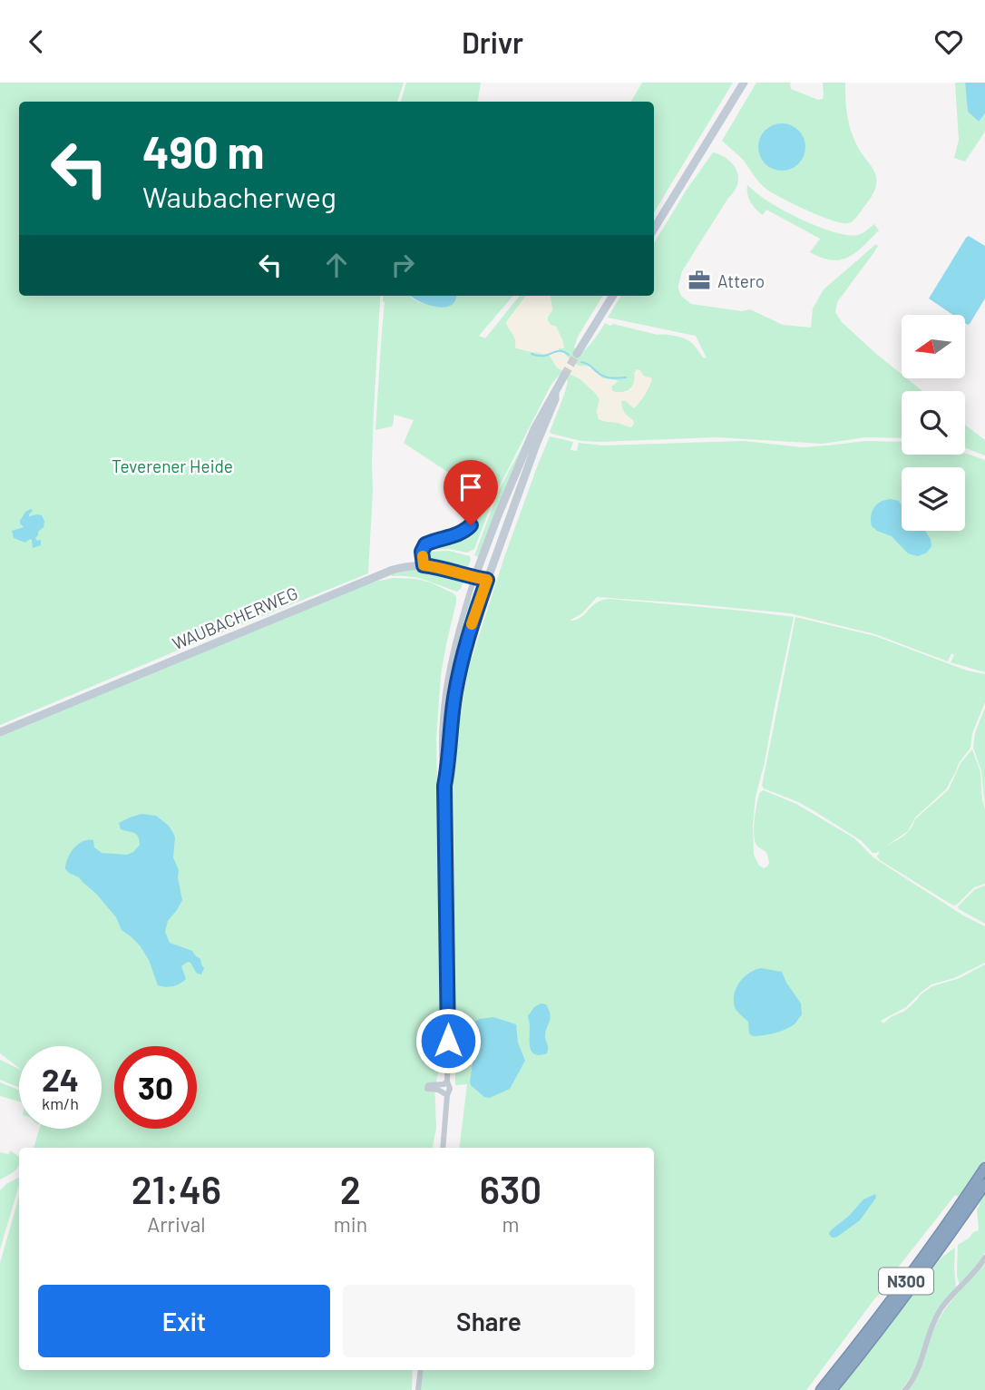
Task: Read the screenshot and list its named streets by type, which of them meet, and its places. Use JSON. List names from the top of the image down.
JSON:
{
  "streets": {
    "highway": ["N300"],
    "street": ["WAUBACHERWEG"]
  },
  "parks": ["Teverener Heide"],
  "places": {
    "office": ["Attero"]
  },
  "north": "left",
  "page": {
    "header": "Drivr",
    "turn": ["490 m", "Waubacherweg"],
    "speed": "24 km/h",
    "limit": "30",
    "eta": [
      "21:46",
      "Arrival",
      "2",
      "min",
      "630",
      "m"
    ],
    "buttons": ["Exit", "Share"]
  }
}
